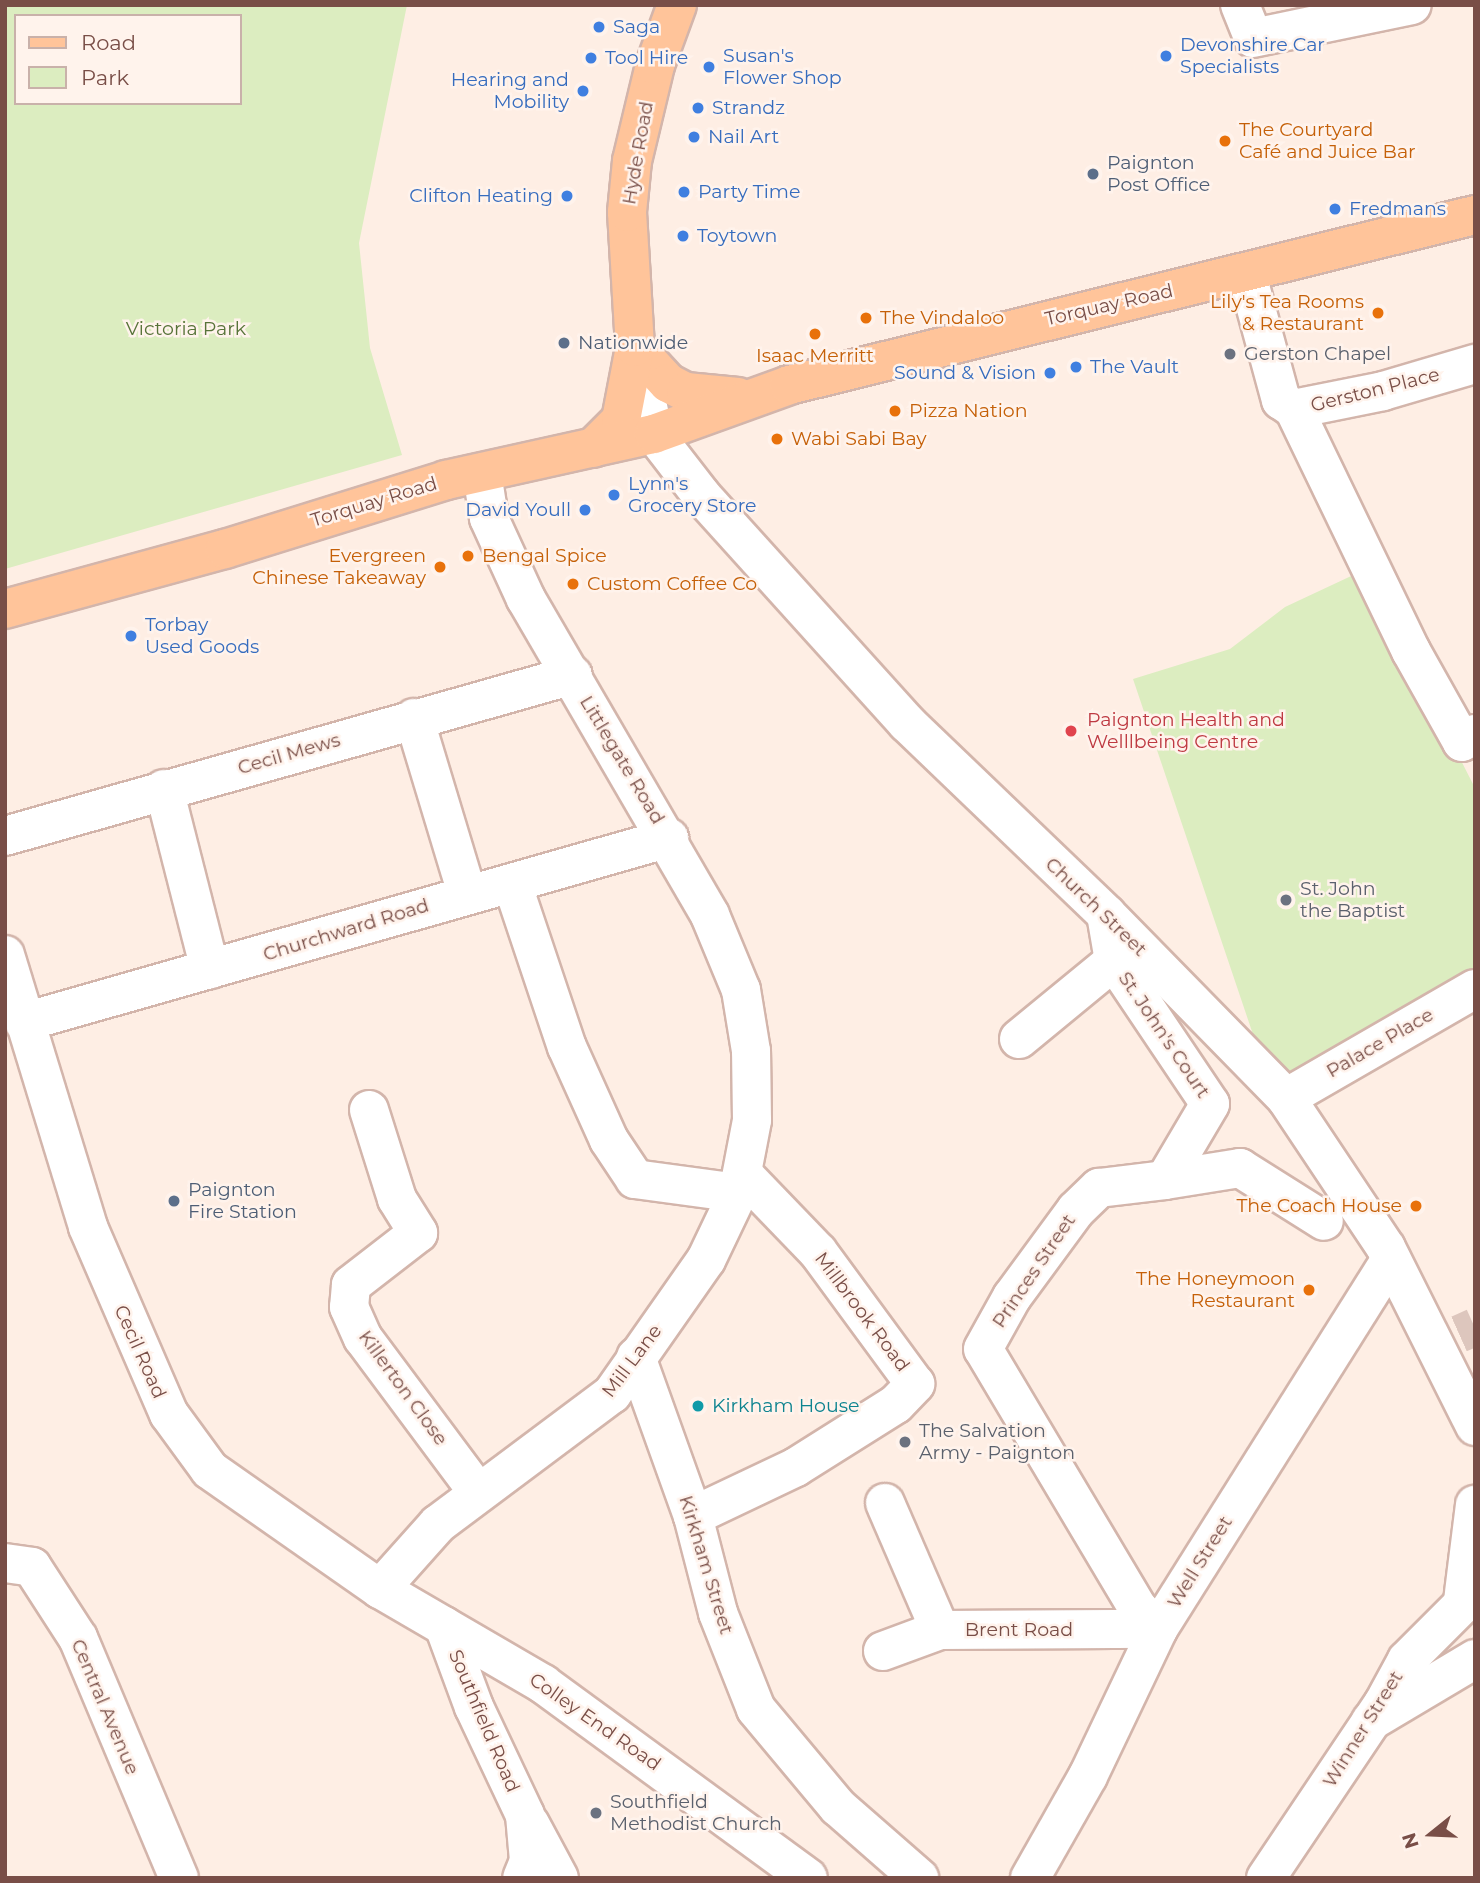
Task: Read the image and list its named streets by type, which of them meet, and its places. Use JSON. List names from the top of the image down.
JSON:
{
  "streets": {
    "main road": ["Hyde Road", "Torquay Road"],
    "street": [
      "Gerston Place",
      "Cecil Mews",
      "Littlegate Road",
      "Church Street",
      "Churchward Road",
      "St. John's Court",
      "Palace Place",
      "Princes Street",
      "Millbrook Road",
      "Cecil Road",
      "Mill Lane",
      "Killerton Close",
      "Well Street",
      "Kirkham Street",
      "Brent Road",
      "Central Avenue",
      "Southfield Road",
      "Colley End Road",
      "Winner Street"
    ]
  },
  "crossings": [
    ["Hyde Road", "Torquay Road"],
    ["Hyde Road", "Church Street"],
    ["Torquay Road", "Gerston Place"],
    ["Torquay Road", "Littlegate Road"],
    ["Torquay Road", "Church Street"],
    ["Cecil Mews", "Littlegate Road"],
    ["Littlegate Road", "Churchward Road"],
    ["Littlegate Road", "Mill Lane"],
    ["Church Street", "St. John's Court"],
    ["Church Street", "Palace Place"],
    ["Church Street", "Well Street"],
    ["Churchward Road", "Cecil Road"],
    ["St. John's Court", "Princes Street"],
    ["Princes Street", "Well Street"],
    ["Princes Street", "Brent Road"],
    ["Millbrook Road", "Mill Lane"],
    ["Millbrook Road", "Kirkham Street"],
    ["Cecil Road", "Mill Lane"],
    ["Cecil Road", "Southfield Road"],
    ["Cecil Road", "Colley End Road"],
    ["Mill Lane", "Killerton Close"],
    ["Mill Lane", "Kirkham Street"],
    ["Well Street", "Brent Road"],
    ["Southfield Road", "Colley End Road"]
  ],
  "parks": ["Victoria Park"],
  "places": [
    "Saga",
    "Devonshire Car Specialists",
    "Tool Hire",
    "Susan's Flower Shop",
    "Hearing and Mobility",
    "Strandz",
    "Nail Art",
    "The Courtyard Café and Juice Bar",
    "Paignton Post Office",
    "Party Time",
    "Clifton Heating",
    "Fredmans",
    "Toytown",
    "Lily's Tea Rooms & Restaurant",
    "The Vindaloo",
    "Isaac Merritt",
    "Nationwide",
    "Gerston Chapel",
    "The Vault",
    "Sound & Vision",
    "Pizza Nation",
    "Wabi Sabi Bay",
    "Lynn's Grocery Store",
    "David Youll",
    "Bengal Spice",
    "Evergreen Chinese Takeaway",
    "Custom Coffee Co",
    "Torbay Used Goods",
    "Paignton Health and Welllbeing Centre",
    "St. John the Baptist",
    "Paignton Fire Station",
    "The Coach House",
    "The Honeymoon Restaurant",
    "Kirkham House",
    "The Salvation Army - Paignton",
    "Southfield Methodist Church"
  ],
  "legend": ["Road", "Park"],
  "north": "left"
}
